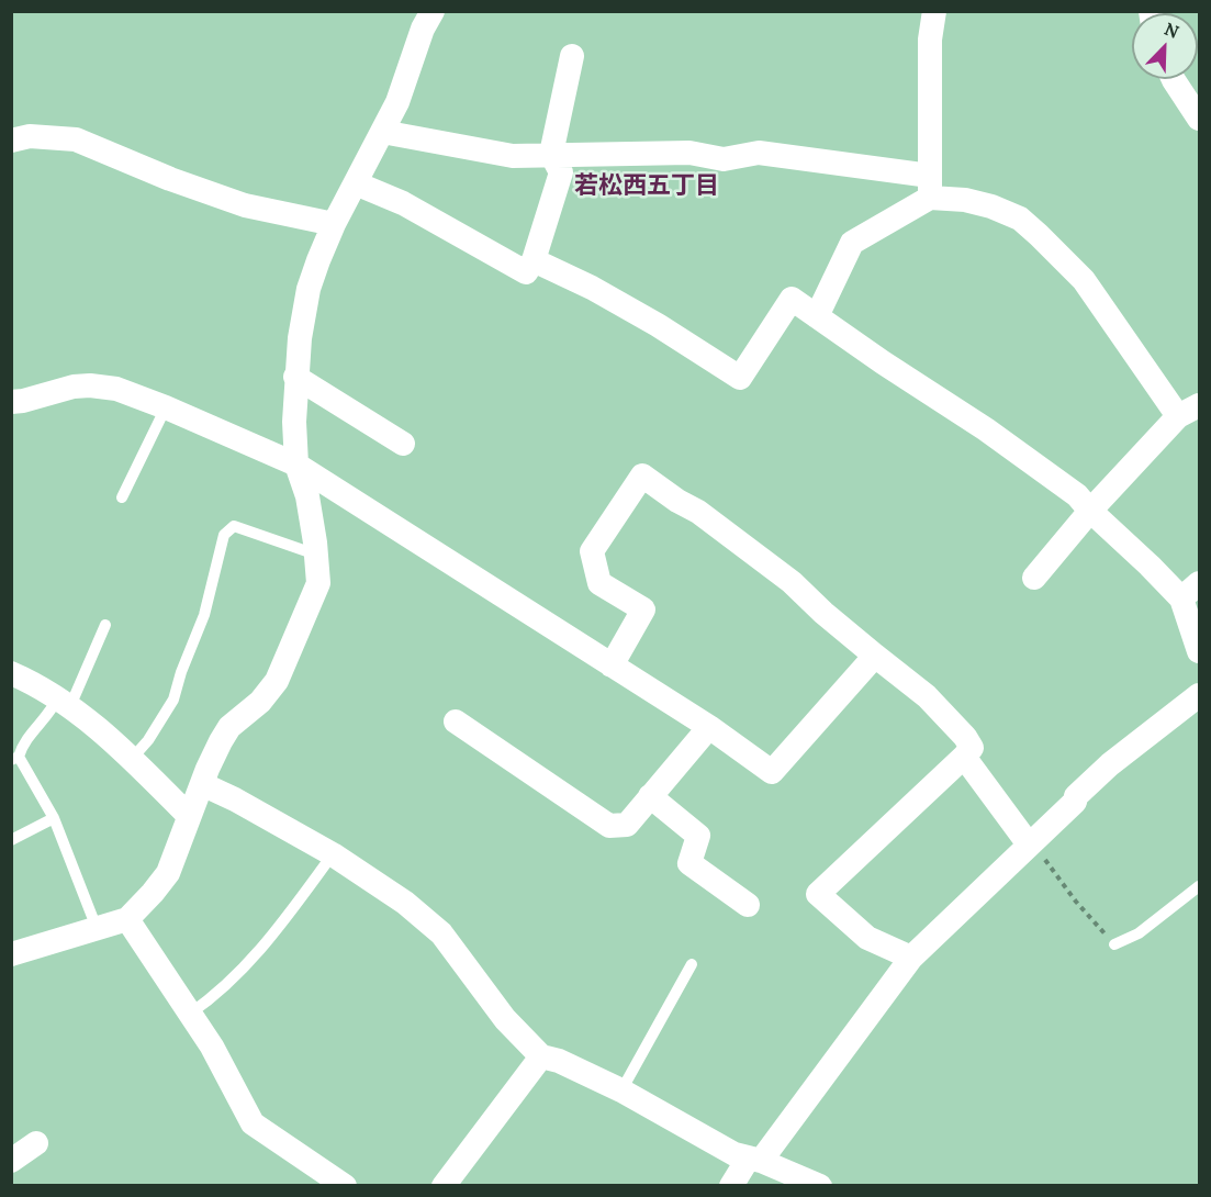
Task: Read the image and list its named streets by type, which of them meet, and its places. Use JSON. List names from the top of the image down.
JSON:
{
  "districts": ["若松西五丁目"],
  "north": "top right"
}
